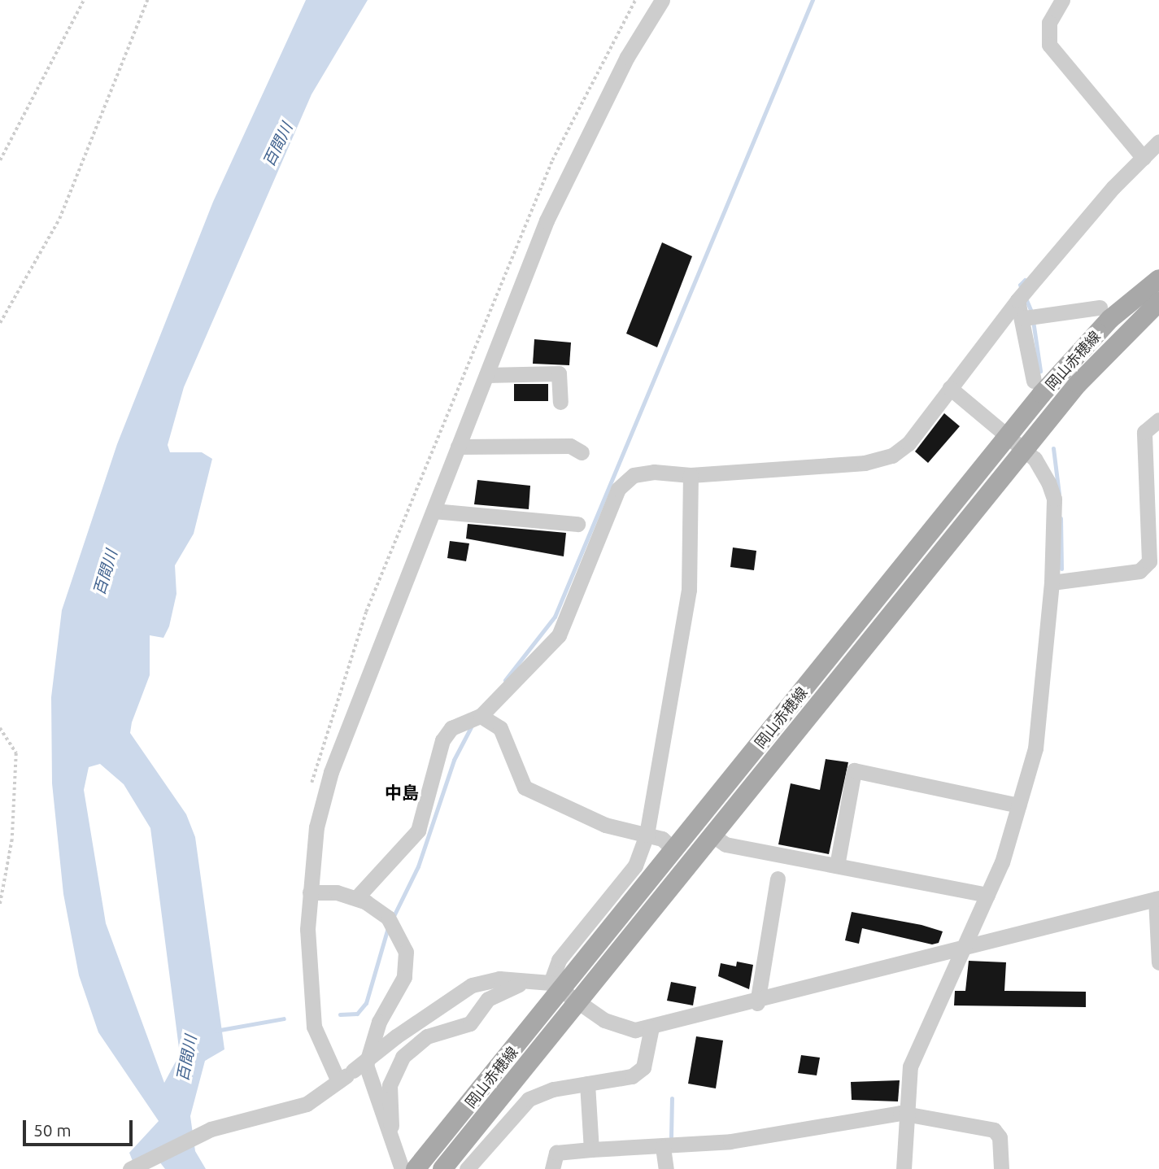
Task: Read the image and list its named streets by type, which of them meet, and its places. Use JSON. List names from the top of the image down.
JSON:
{
  "streets": {
    "main road": ["岡山赤穂線"]
  },
  "districts": ["中島"],
  "water": ["百間川"],
  "scale_bar": "50 m"
}
